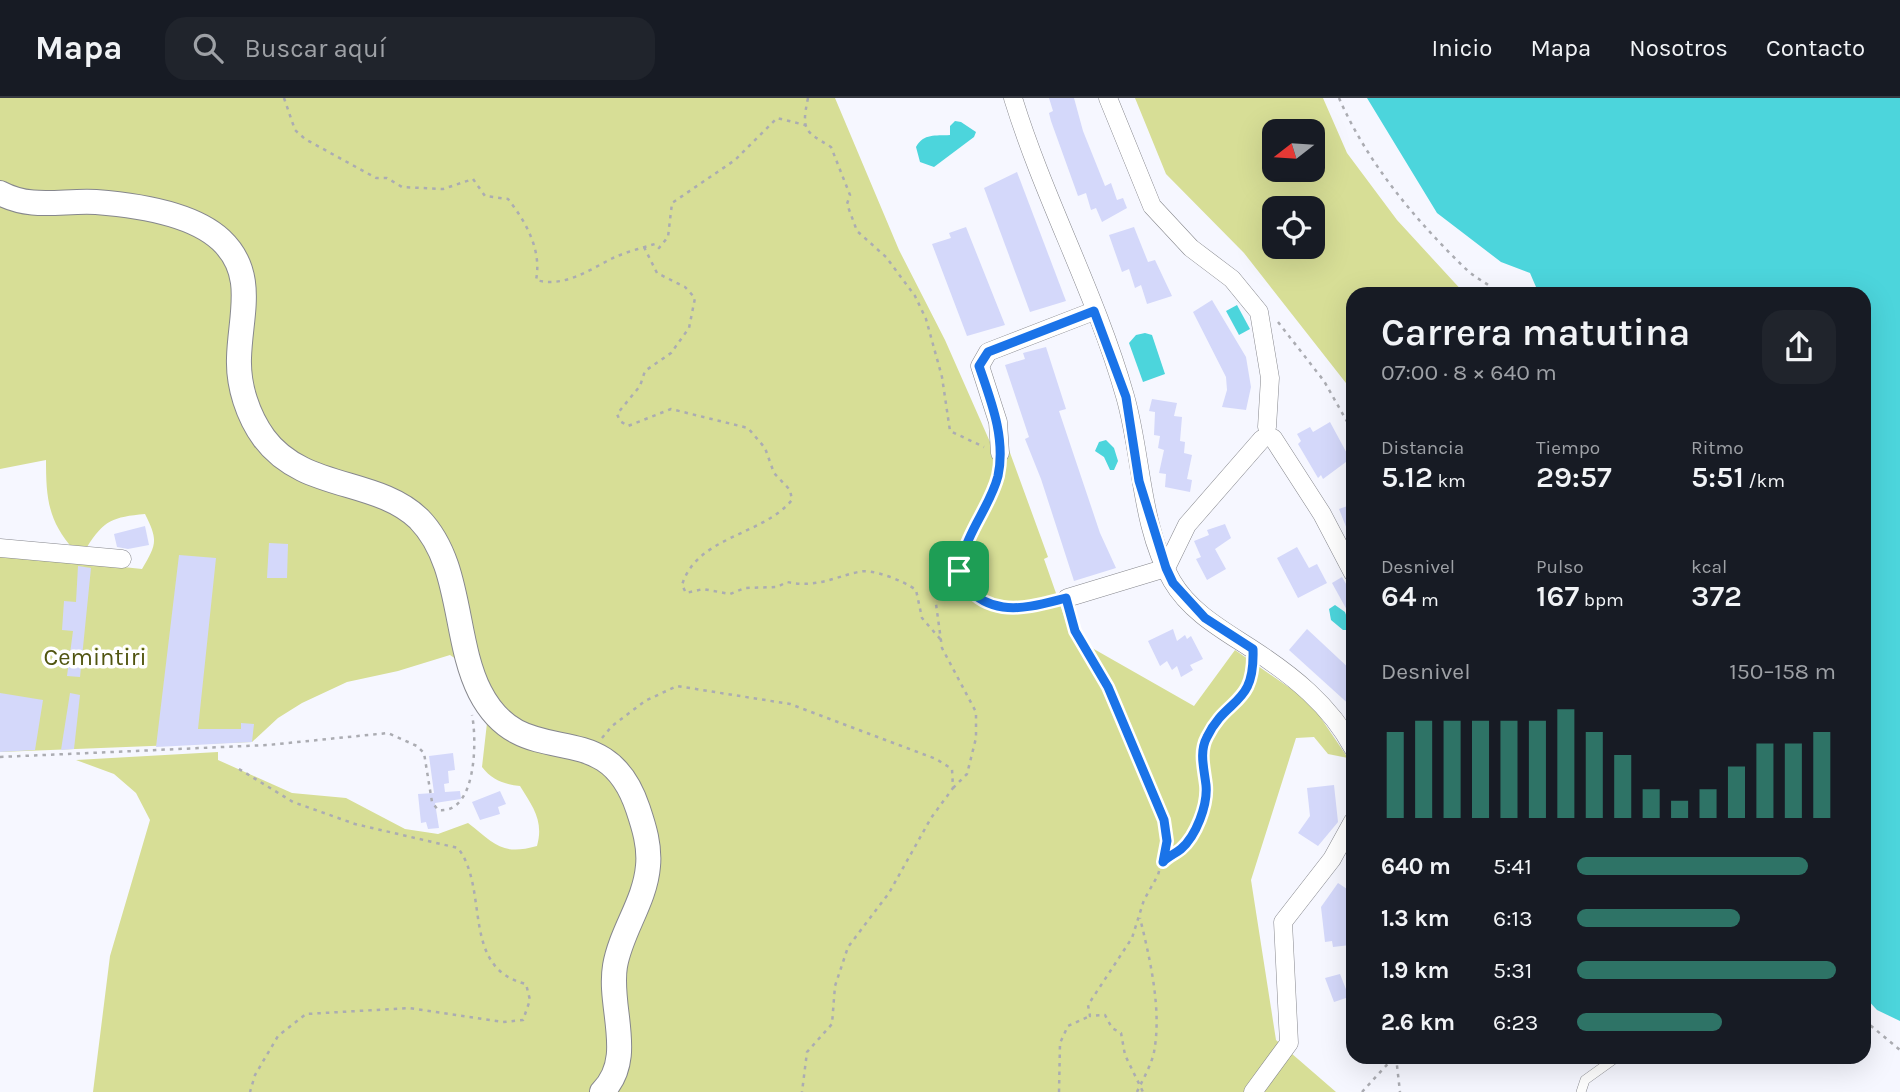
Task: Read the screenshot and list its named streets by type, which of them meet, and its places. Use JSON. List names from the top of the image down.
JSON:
{
  "parks": ["Cemintiri"],
  "north": "left",
  "page": {
    "header": "Mapa",
    "search": "Buscar aquí",
    "nav": [
      "Inicio",
      "Mapa",
      "Nosotros",
      "Contacto"
    ],
    "heading": ["Carrera matutina", "07:00 · 8 × 640 m"],
    "stats": [
      ["Distancia", "5.12 km"],
      ["Tiempo", "29:57"],
      ["Ritmo", "5:51 /km"],
      ["Desnivel", "64 m"],
      ["Pulso", "167 bpm"],
      ["kcal", "372"]
    ],
    "chart": ["Desnivel", "150–158 m"],
    "list": [
      {
        "name": "640 m",
        "note": "5:41"
      },
      {
        "name": "1.3 km",
        "note": "6:13"
      },
      {
        "name": "1.9 km",
        "note": "5:31"
      },
      {
        "name": "2.6 km",
        "note": "6:23"
      }
    ]
  }
}
